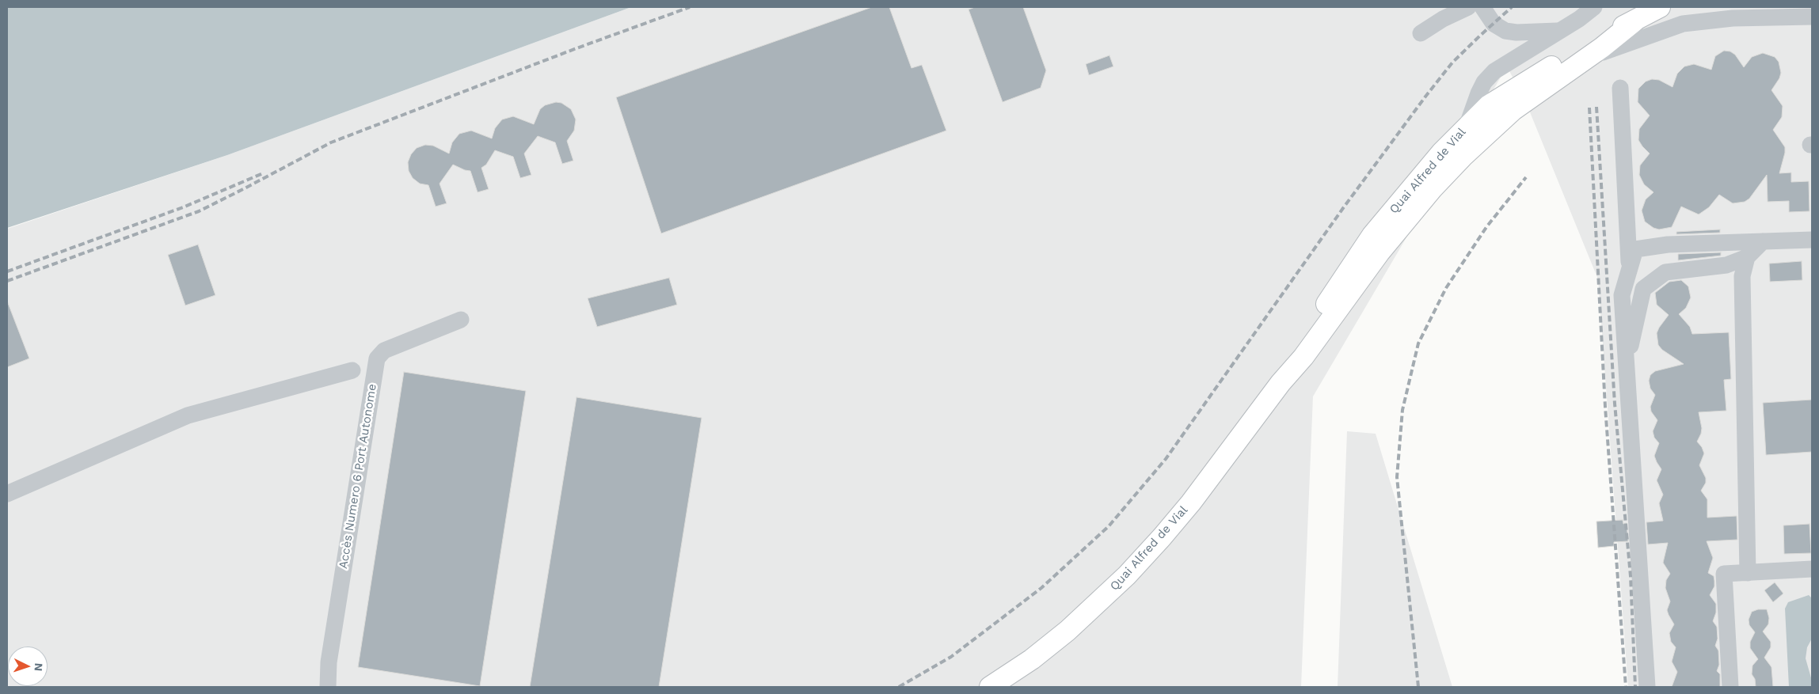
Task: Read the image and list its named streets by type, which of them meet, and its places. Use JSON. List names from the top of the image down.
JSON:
{
  "streets": {
    "main road": ["Quai Alfred de Vial"],
    "lane": ["Accès Numero 6 Port Autonome"]
  },
  "north": "right"
}
